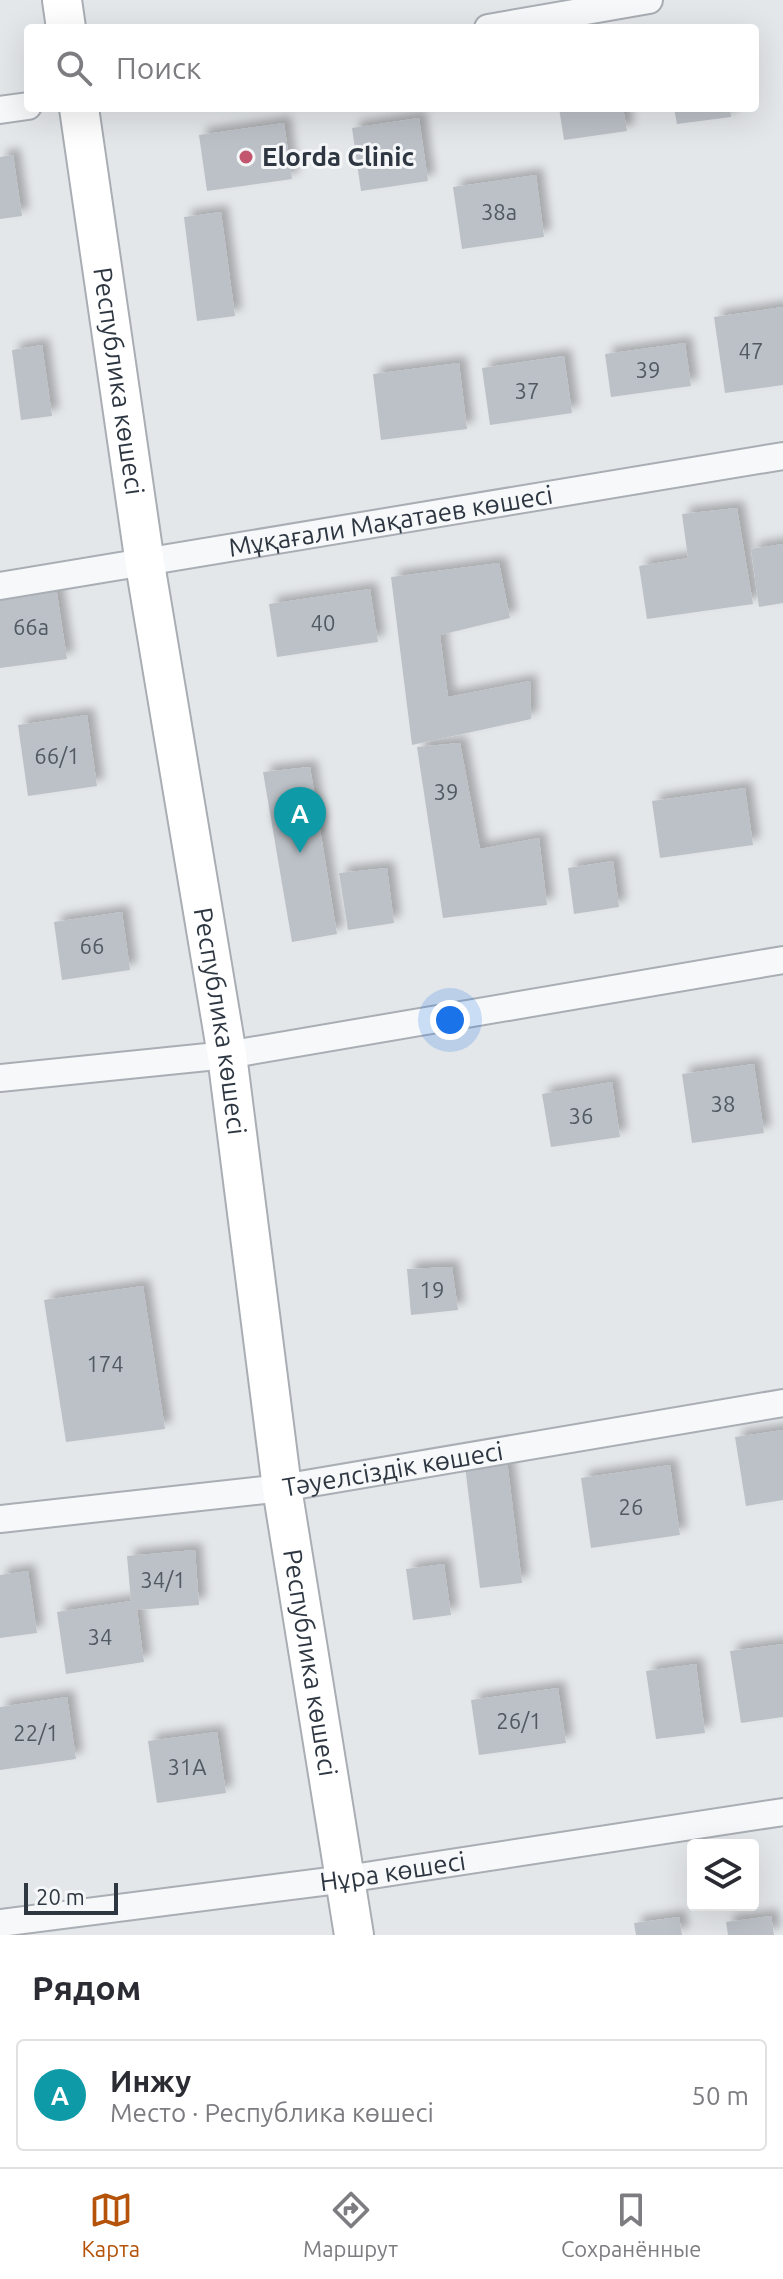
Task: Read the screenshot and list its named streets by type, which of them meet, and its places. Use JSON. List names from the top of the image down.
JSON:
{
  "streets": {
    "street": [
      "Республика көшесі",
      "Мұқағали Мақатаев көшесі",
      "Тәуелсіздік көшесі",
      "Нұра көшесі"
    ]
  },
  "crossings": [
    ["Республика көшесі", "Мұқағали Мақатаев көшесі"],
    ["Республика көшесі", "Тәуелсіздік көшесі"],
    ["Республика көшесі", "Нұра көшесі"]
  ],
  "places": ["Elorda Clinic"],
  "house_numbers": [
    "38а",
    "47",
    "39",
    "37",
    "40",
    "66а",
    "66/1",
    "39",
    "66",
    "38",
    "36",
    "19",
    "174",
    "26",
    "34/1",
    "34",
    "26/1",
    "22/1",
    "31А"
  ],
  "scale_bar": "20 m",
  "page": {
    "search": "Поиск",
    "pins": "A",
    "scale": "20 m",
    "heading": "Рядом",
    "list": [
      {
        "mark": "A",
        "name": "Инжу",
        "note": "Место · Республика көшесі",
        "value": "50 m"
      }
    ],
    "nav": ["Карта", "Маршрут", "Сохранённые"]
  }
}
